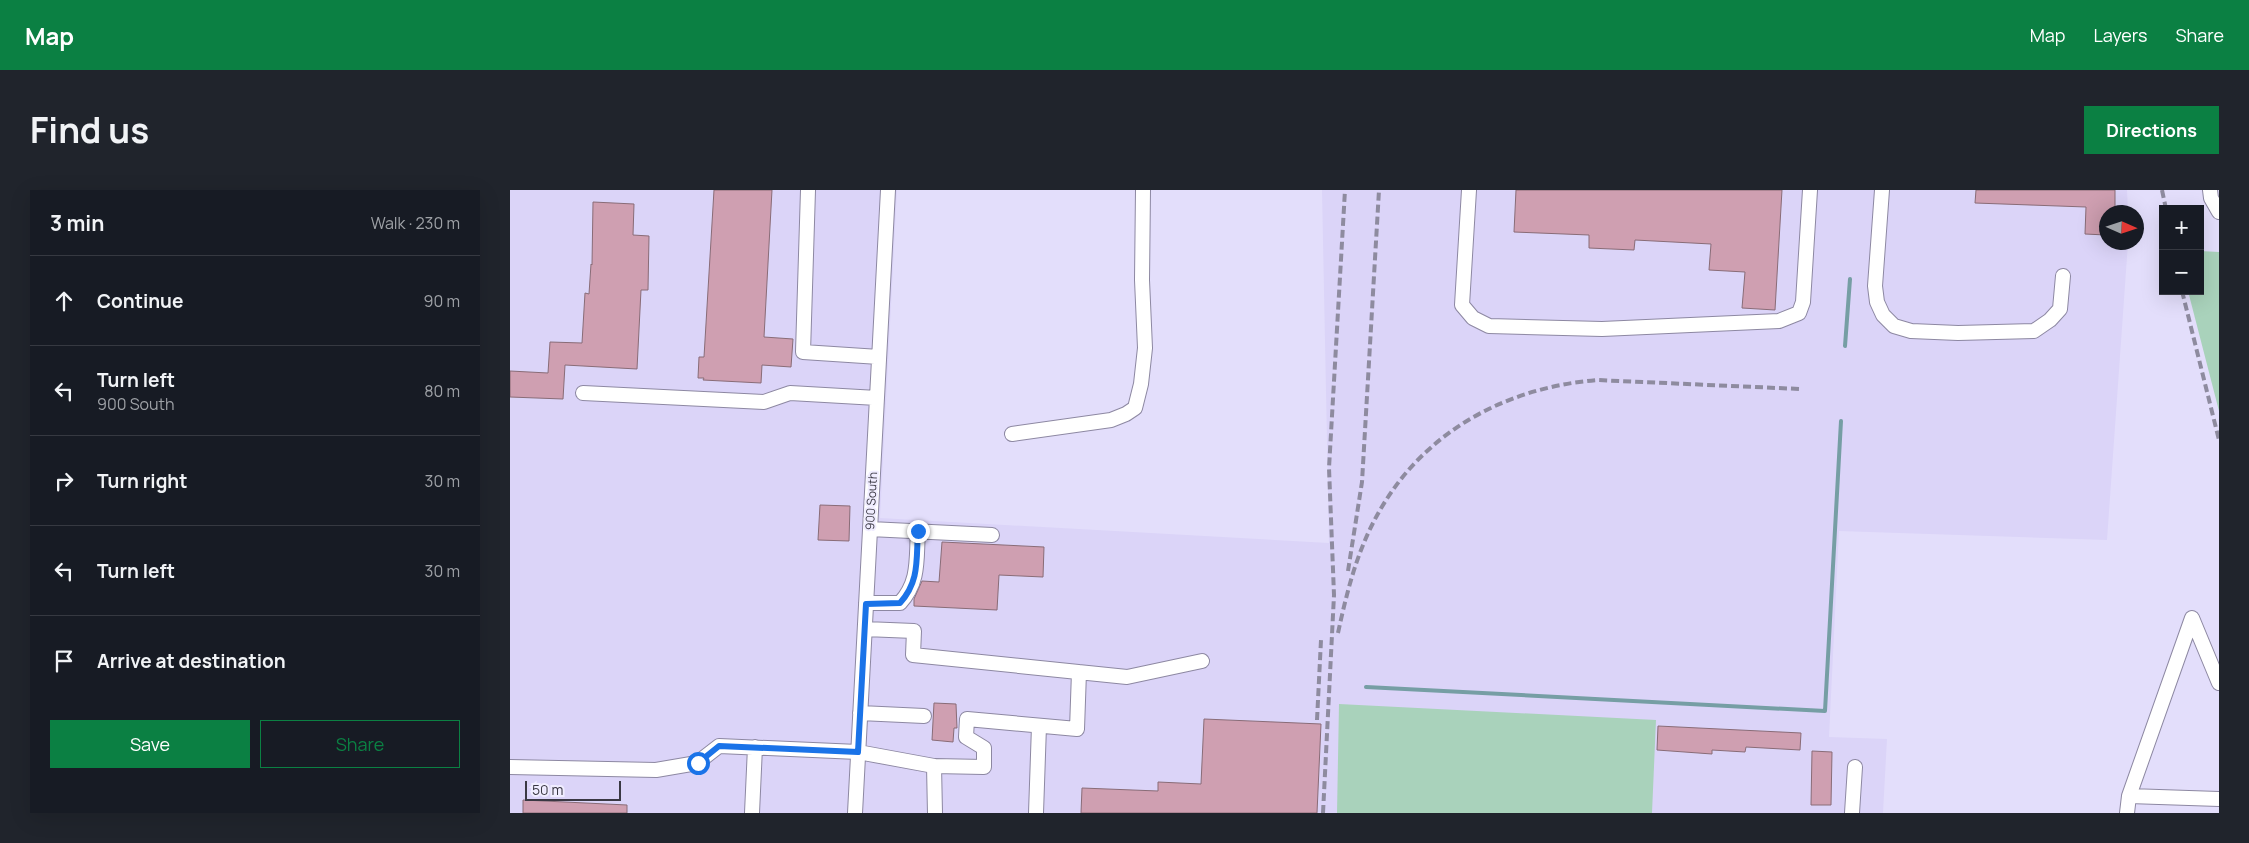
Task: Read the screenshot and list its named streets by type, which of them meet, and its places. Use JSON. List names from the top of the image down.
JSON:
{
  "streets": {
    "street": ["900 South"]
  },
  "scale_bar": "50 m",
  "north": "right",
  "page": {
    "header": "Map",
    "nav": ["Map", "Layers", "Share"],
    "title": "Find us",
    "buttons": [
      "Directions",
      ["Save", "Share"]
    ],
    "heading": ["3 min", "Walk · 230 m"],
    "map_buttons": ["+", "−"],
    "list": [
      ["Continue", "90 m"],
      ["Turn left", "900 South", "80 m"],
      ["Turn right", "30 m"],
      ["Turn left", "30 m"],
      "Arrive at destination"
    ],
    "scale": "50 m"
  }
}
